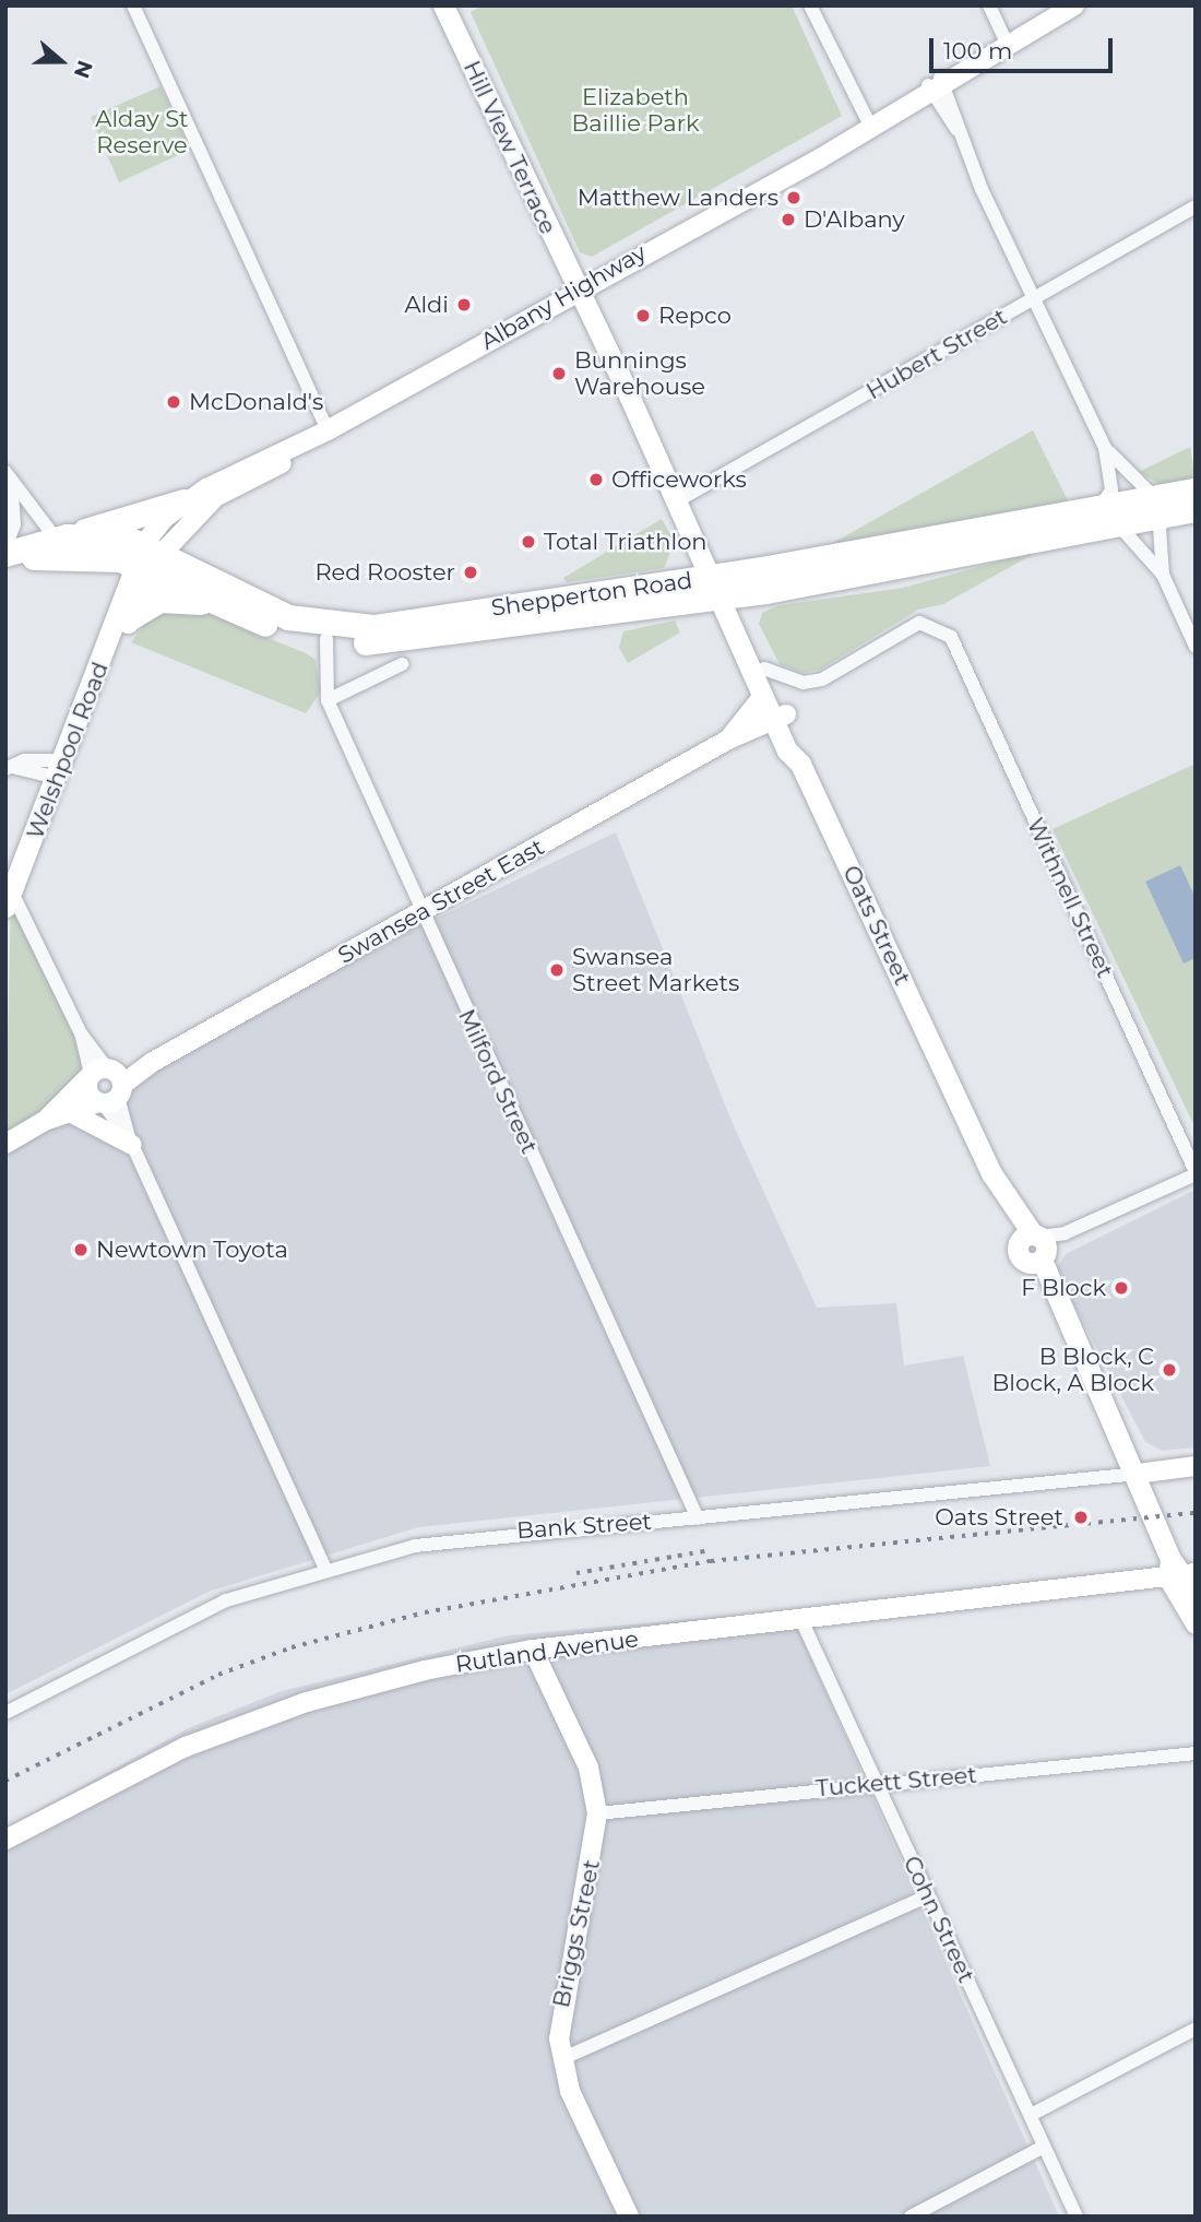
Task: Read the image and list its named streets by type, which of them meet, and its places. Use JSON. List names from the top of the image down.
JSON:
{
  "streets": {
    "highway": ["Shepperton Road"],
    "main road": ["Hill View Terrace", "Welshpool Road", "Oats Street"],
    "street": [
      "Albany Highway",
      "Hubert Street",
      "Withnell Street",
      "Swansea Street East",
      "Milford Street",
      "Bank Street",
      "Rutland Avenue",
      "Tuckett Street",
      "Cohn Street",
      "Briggs Street"
    ]
  },
  "crossings": [
    ["Hill View Terrace", "Albany Highway"],
    ["Hill View Terrace", "Oats Street"],
    ["Albany Highway", "Shepperton Road"],
    ["Albany Highway", "Welshpool Road"],
    ["Albany Highway", "Oats Street"],
    ["Hubert Street", "Oats Street"],
    ["Shepperton Road", "Welshpool Road"],
    ["Shepperton Road", "Oats Street"],
    ["Shepperton Road", "Milford Street"],
    ["Withnell Street", "Oats Street"],
    ["Swansea Street East", "Oats Street"],
    ["Swansea Street East", "Milford Street"],
    ["Oats Street", "Bank Street"],
    ["Oats Street", "Rutland Avenue"],
    ["Milford Street", "Bank Street"],
    ["Rutland Avenue", "Cohn Street"],
    ["Rutland Avenue", "Briggs Street"],
    ["Tuckett Street", "Cohn Street"],
    ["Tuckett Street", "Briggs Street"]
  ],
  "parks": ["Elizabeth Baillie Park", "Alday St Reserve"],
  "places": [
    "Matthew Landers",
    "D'Albany",
    "Aldi",
    "Repco",
    "Bunnings Warehouse",
    "McDonald's",
    "Officeworks",
    "Total Triathlon",
    "Red Rooster",
    "Swansea Street Markets",
    "Newtown Toyota",
    "F Block",
    "B Block, C Block, A Block",
    "Oats Street"
  ],
  "scale_bar": "100 m",
  "north": "right"
}
